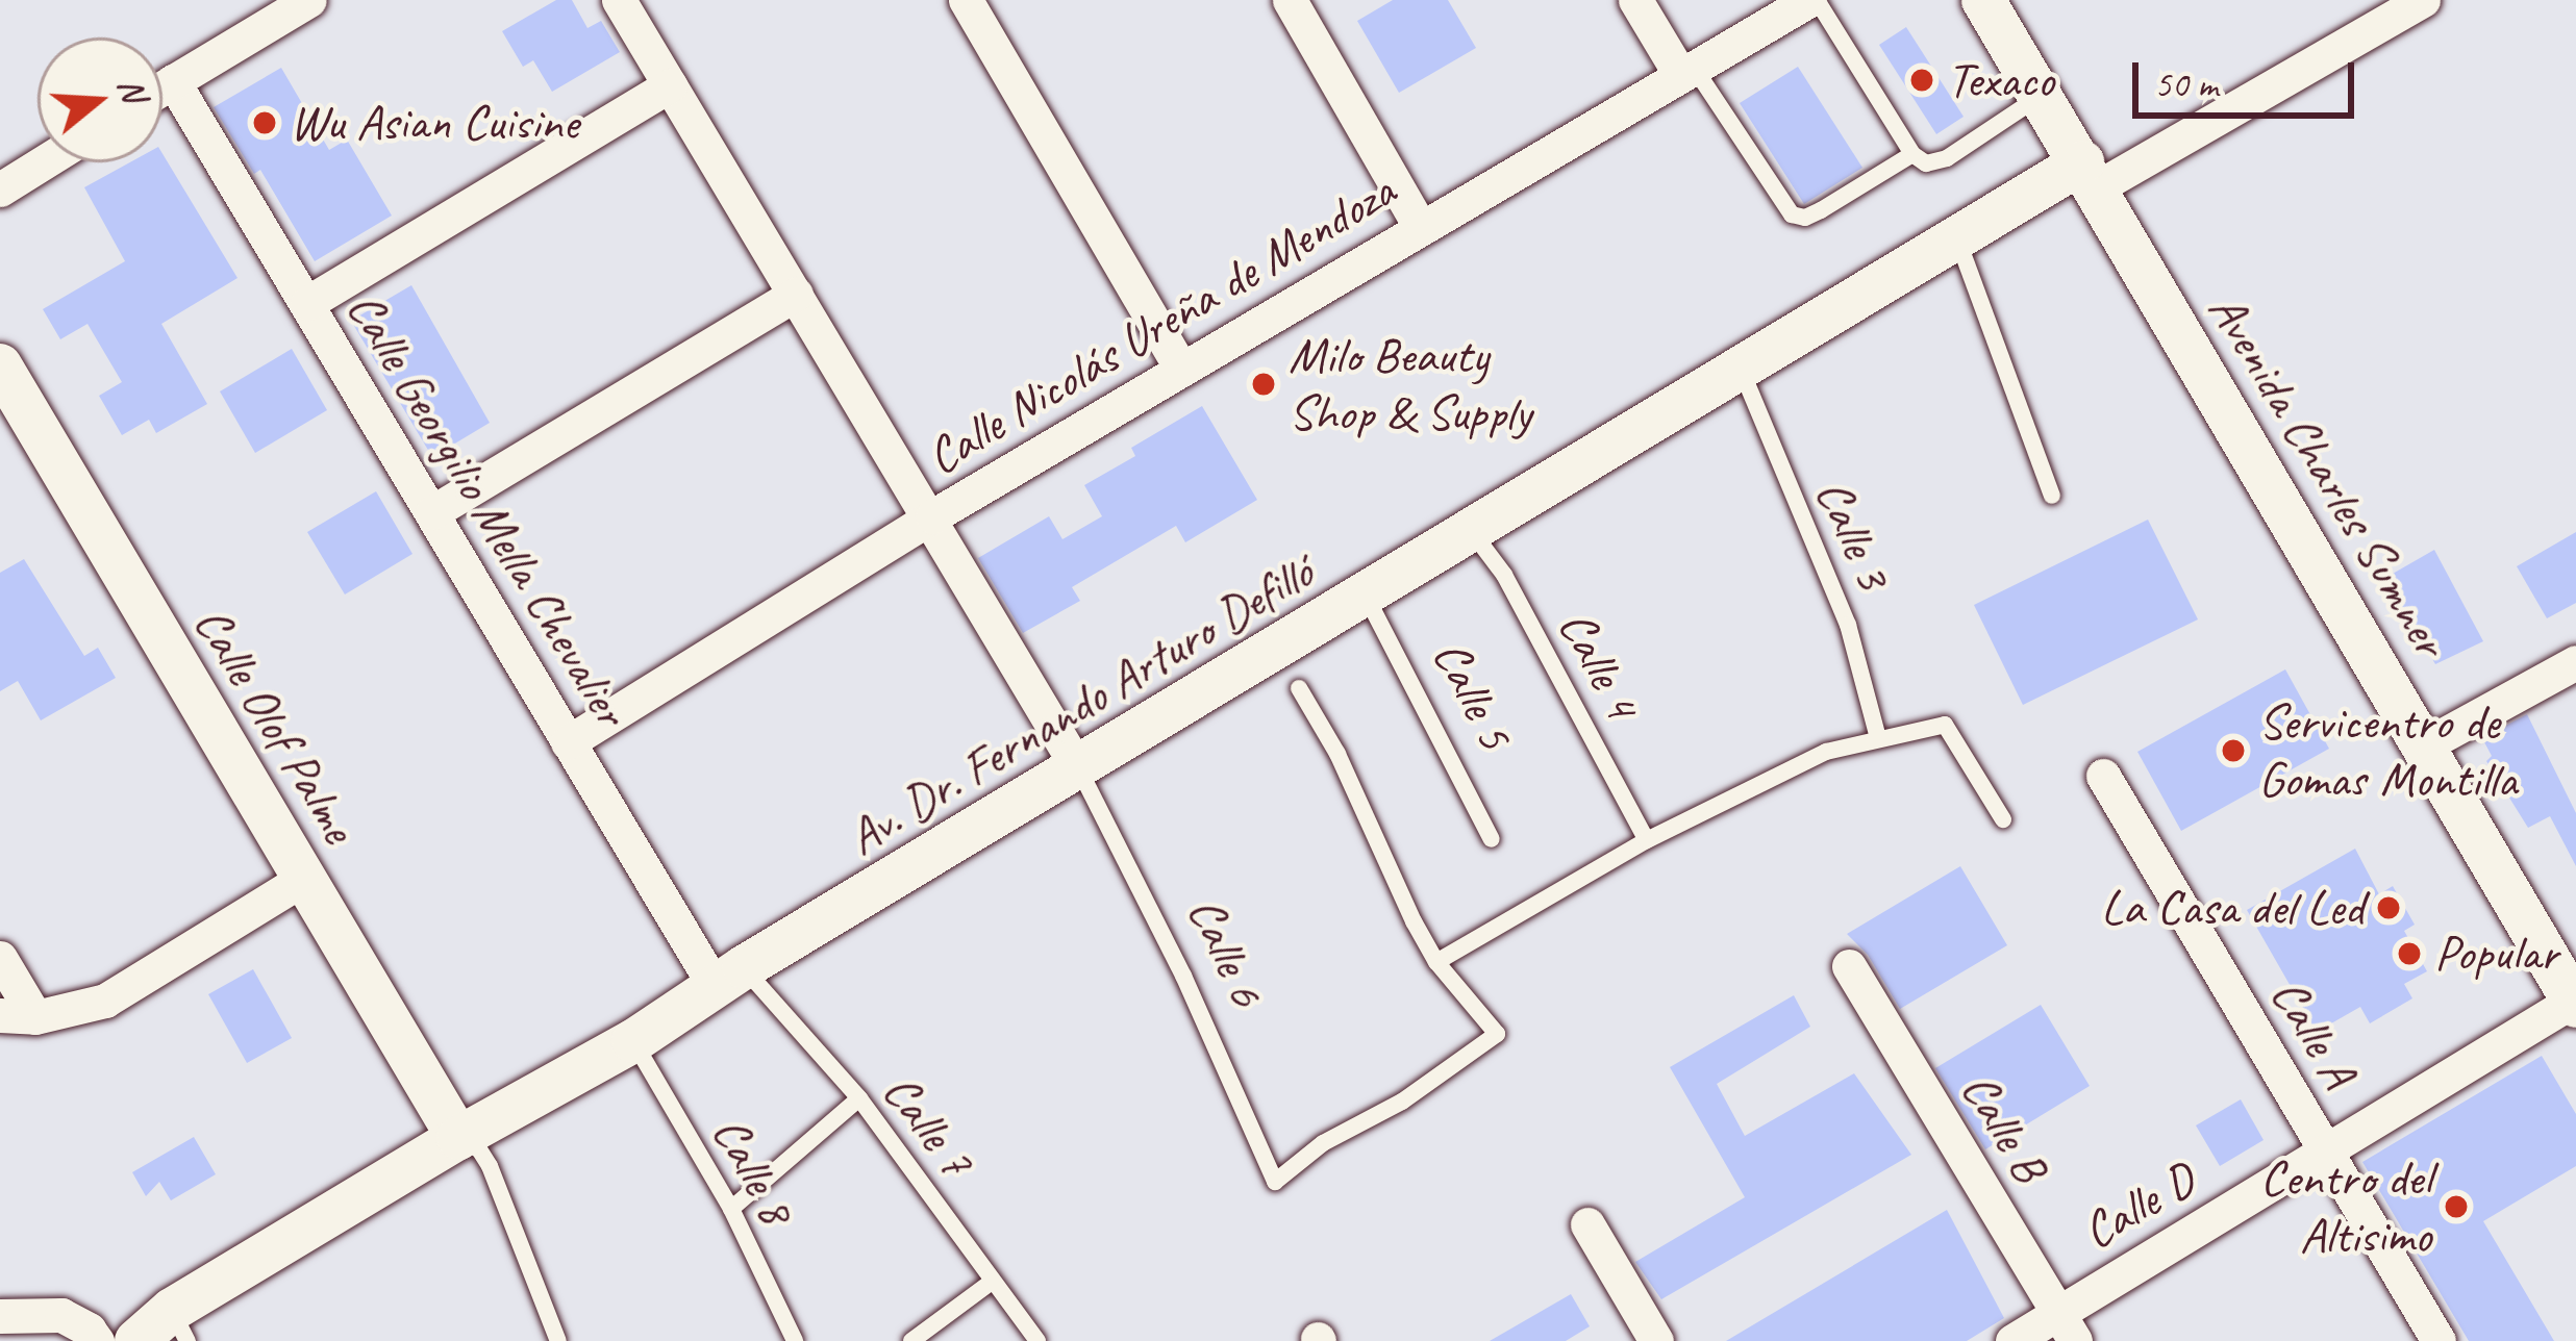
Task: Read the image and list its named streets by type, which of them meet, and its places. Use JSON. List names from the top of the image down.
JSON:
{
  "streets": {
    "street": [
      "Calle Nicolás Ureña de Mendoza",
      "Avenida Charles Sumner",
      "Calle Georgilio Mella Chevalier",
      "Av. Dr. Fernando Arturo Defilló",
      "Calle Olof Palme",
      "Calle A",
      "Calle B",
      "Calle D"
    ],
    "lane": [
      "Calle 3",
      "Calle 4",
      "Calle 5",
      "Calle 6",
      "Calle 7",
      "Calle 8"
    ]
  },
  "crossings": [
    ["Calle Nicolás Ureña de Mendoza", "Calle Georgilio Mella Chevalier"],
    ["Avenida Charles Sumner", "Av. Dr. Fernando Arturo Defilló"],
    ["Avenida Charles Sumner", "Calle D"],
    ["Calle Georgilio Mella Chevalier", "Av. Dr. Fernando Arturo Defilló"],
    ["Calle Georgilio Mella Chevalier", "Calle 7"],
    ["Calle 3", "Av. Dr. Fernando Arturo Defilló"],
    ["Calle 4", "Av. Dr. Fernando Arturo Defilló"],
    ["Calle 5", "Av. Dr. Fernando Arturo Defilló"],
    ["Av. Dr. Fernando Arturo Defilló", "Calle Olof Palme"],
    ["Av. Dr. Fernando Arturo Defilló", "Calle 6"],
    ["Av. Dr. Fernando Arturo Defilló", "Calle 7"],
    ["Av. Dr. Fernando Arturo Defilló", "Calle 8"],
    ["Calle A", "Calle D"],
    ["Calle B", "Calle D"]
  ],
  "places": [
    "Texaco",
    "Wu Asian Cuisine",
    "Milo Beauty Shop & Supply",
    "Servicentro de Gomas Montilla",
    "La Casa del Led",
    "Popular",
    "Centro del Altisimo"
  ],
  "scale_bar": "50 m",
  "north": "right"
}
